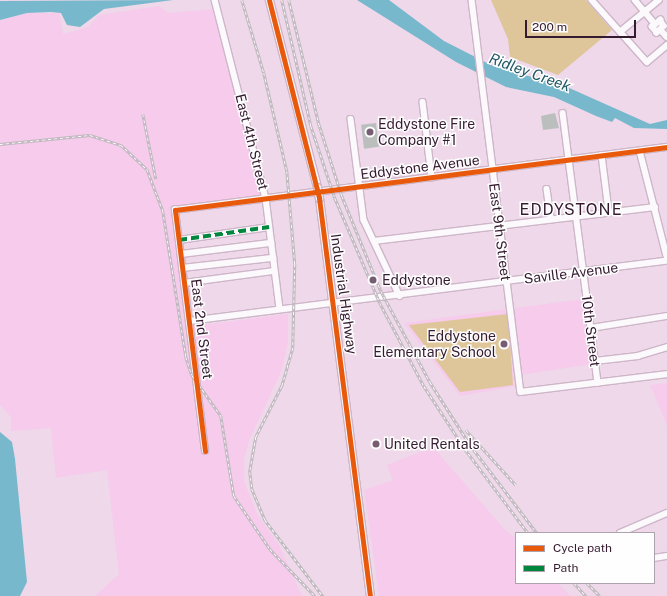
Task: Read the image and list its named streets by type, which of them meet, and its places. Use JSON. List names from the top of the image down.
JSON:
{
  "streets": {
    "main road": ["Industrial Highway"],
    "street": [
      "East 4th Street",
      "Eddystone Avenue",
      "East 9th Street",
      "Saville Avenue",
      "East 2nd Street",
      "10th Street"
    ]
  },
  "crossings": [
    ["East 4th Street", "Eddystone Avenue"],
    ["East 4th Street", "Saville Avenue"],
    ["Eddystone Avenue", "East 9th Street"],
    ["Eddystone Avenue", "East 2nd Street"],
    ["Eddystone Avenue", "10th Street"],
    ["East 9th Street", "Saville Avenue"],
    ["East 9th Street", "10th Street"],
    ["Saville Avenue", "Industrial Highway"],
    ["Saville Avenue", "East 2nd Street"],
    ["Saville Avenue", "10th Street"]
  ],
  "districts": ["EDDYSTONE"],
  "water": ["Ridley Creek"],
  "places": [
    "Eddystone Fire Company #1",
    "Eddystone",
    "Eddystone Elementary School",
    "United Rentals"
  ],
  "legend": ["Cycle path", "Path"],
  "scale_bar": "200 m"
}
